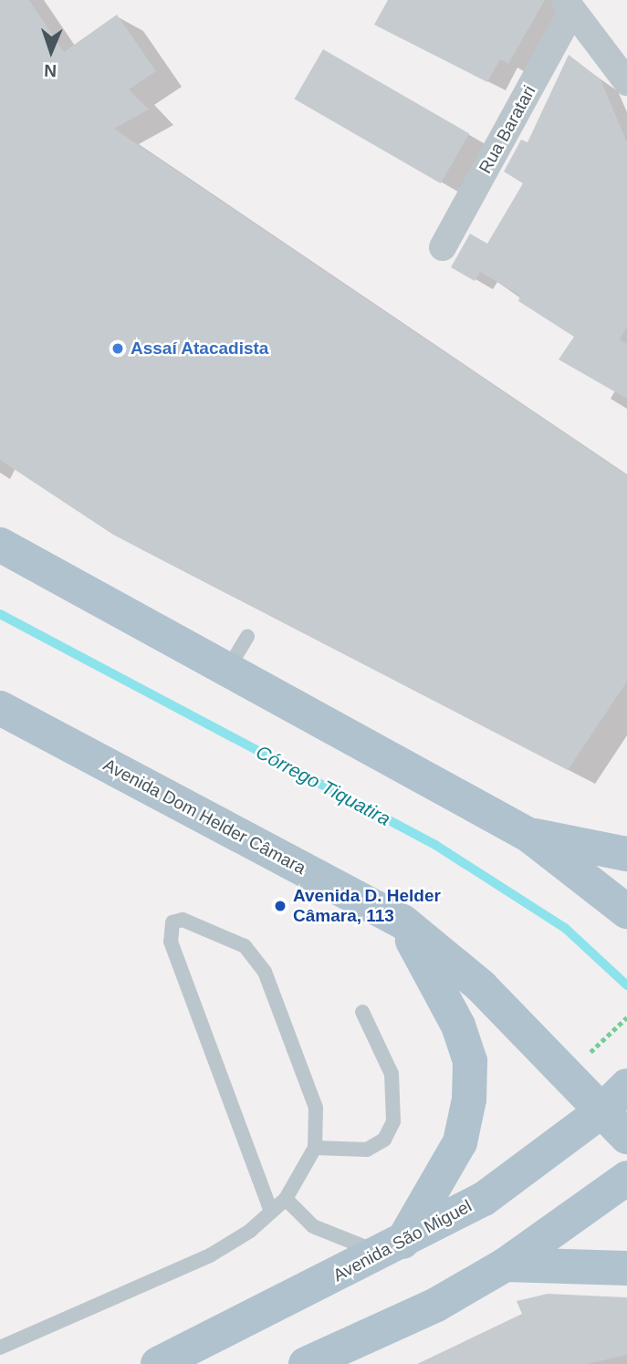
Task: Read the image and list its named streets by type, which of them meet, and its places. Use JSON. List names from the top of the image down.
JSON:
{
  "streets": {
    "main road": ["Avenida Dom Helder Câmara", "Avenida São Miguel"],
    "street": ["Rua Baratari"]
  },
  "crossings": [
    ["Avenida Dom Helder Câmara", "Avenida São Miguel"]
  ],
  "water": ["Córrego Tiquatira"],
  "places": ["Assaí Atacadista", "Avenida D. Helder Câmara, 113"],
  "north": "bottom"
}
